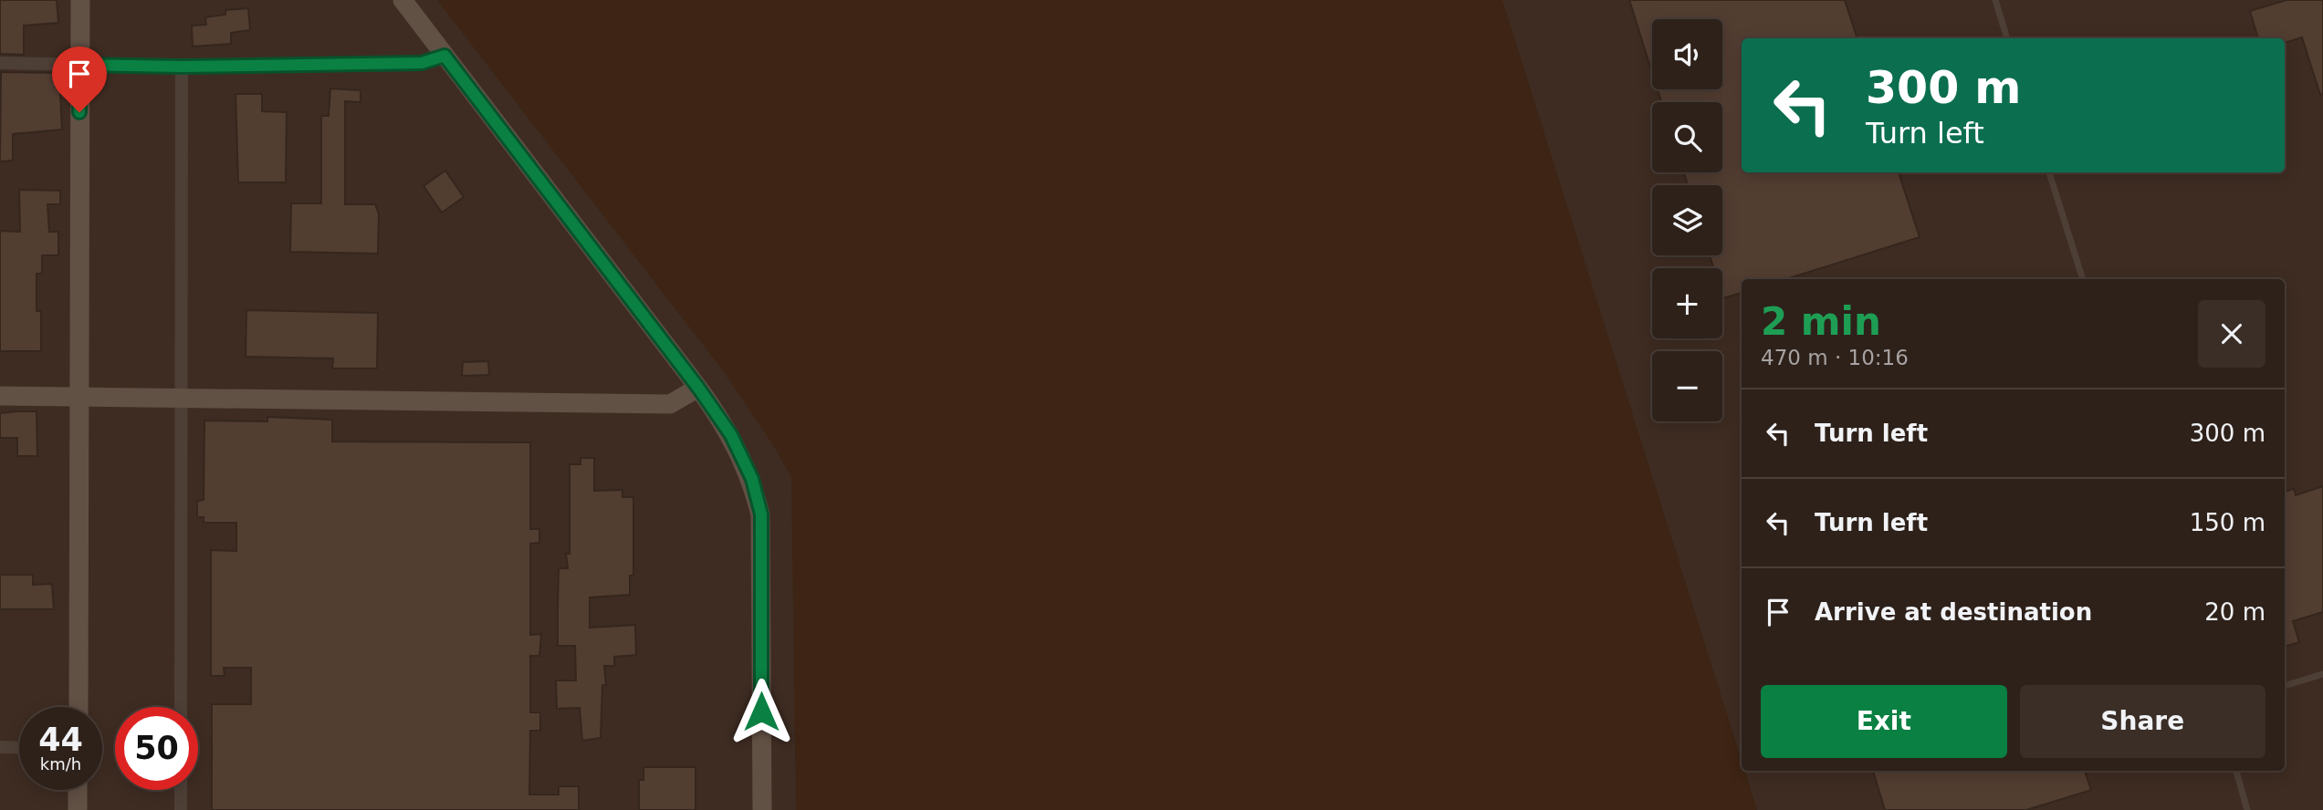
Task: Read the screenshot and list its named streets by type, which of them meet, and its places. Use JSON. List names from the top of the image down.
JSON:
{
  "page": {
    "map_buttons": ["+", "−"],
    "turn": ["300 m", "Turn left"],
    "heading": ["2 min", "470 m · 10:16"],
    "list": [
      {
        "name": "Turn left",
        "value": "300 m"
      },
      {
        "name": "Turn left",
        "value": "150 m"
      },
      {
        "name": "Arrive at destination",
        "value": "20 m"
      }
    ],
    "buttons": ["Exit", "Share"],
    "speed": "44 km/h",
    "limit": "50"
  }
}
